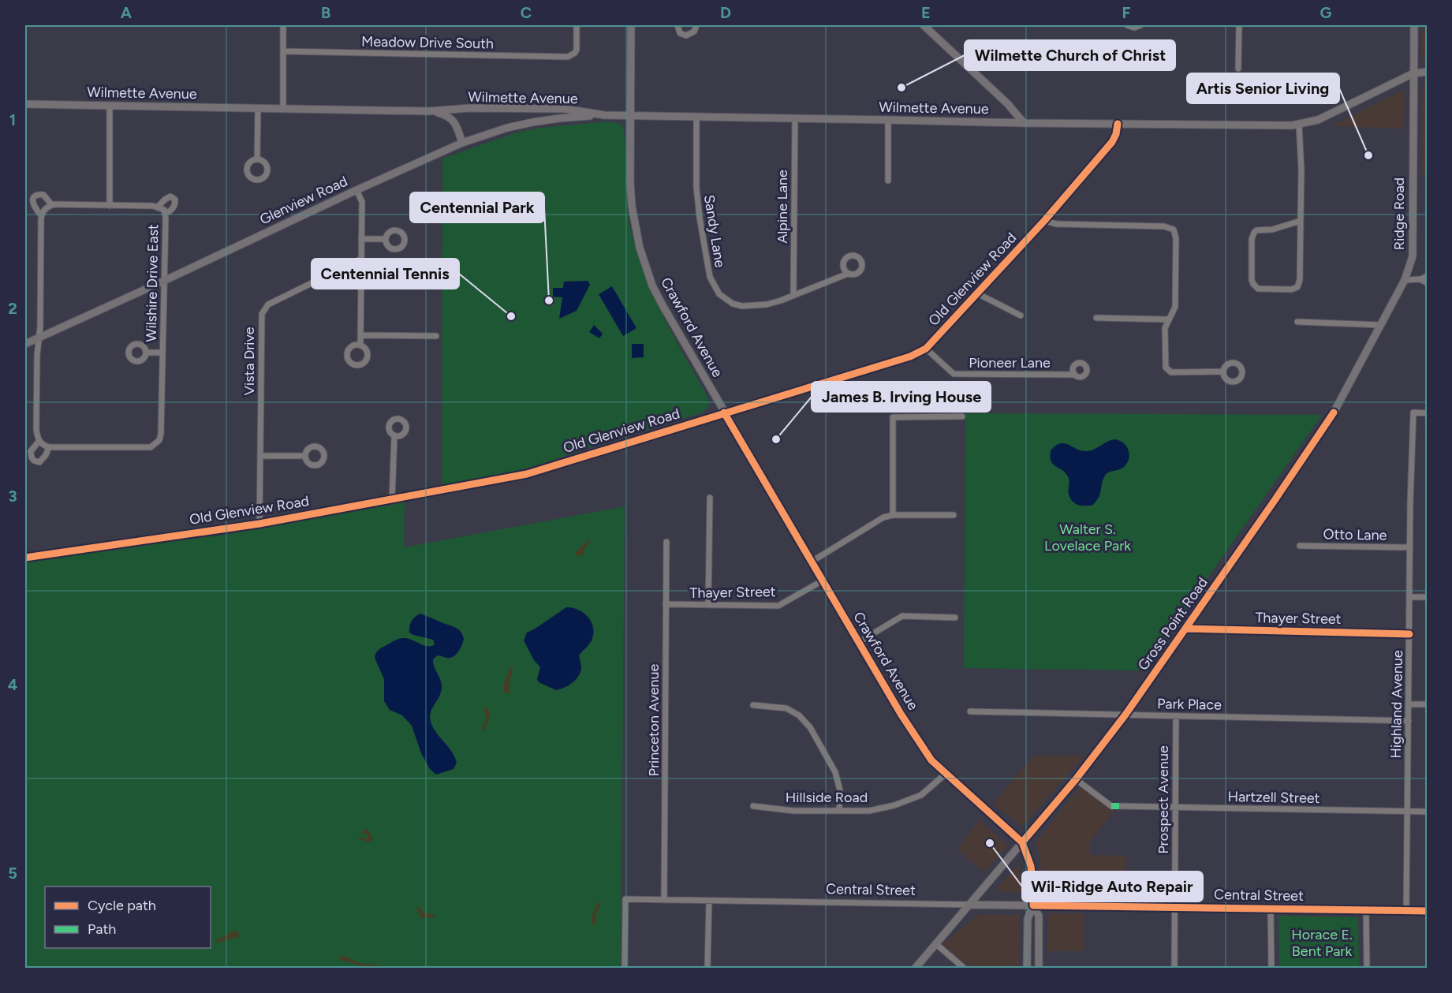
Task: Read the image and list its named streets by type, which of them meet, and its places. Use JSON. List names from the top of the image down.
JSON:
{
  "streets": {
    "main road": [
      "Wilmette Avenue",
      "Glenview Road",
      "Ridge Road",
      "Old Glenview Road",
      "Crawford Avenue",
      "Gross Point Road",
      "Central Street"
    ],
    "street": [
      "Meadow Drive South",
      "Alpine Lane",
      "Sandy Lane",
      "Wilshire Drive East",
      "Vista Drive",
      "Pioneer Lane",
      "Otto Lane",
      "Thayer Street",
      "Park Place",
      "Highland Avenue",
      "Princeton Avenue",
      "Hillside Road",
      "Hartzell Street",
      "Prospect Avenue"
    ]
  },
  "crossings": [
    ["Wilmette Avenue", "Glenview Road"],
    ["Wilmette Avenue", "Alpine Lane"],
    ["Wilmette Avenue", "Ridge Road"],
    ["Wilmette Avenue", "Sandy Lane"],
    ["Wilmette Avenue", "Old Glenview Road"],
    ["Wilmette Avenue", "Crawford Avenue"],
    ["Glenview Road", "Wilshire Drive East"],
    ["Alpine Lane", "Sandy Lane"],
    ["Ridge Road", "Gross Point Road"],
    ["Old Glenview Road", "Crawford Avenue"],
    ["Old Glenview Road", "Vista Drive"],
    ["Old Glenview Road", "Pioneer Lane"],
    ["Crawford Avenue", "Thayer Street"],
    ["Crawford Avenue", "Gross Point Road"],
    ["Crawford Avenue", "Hillside Road"],
    ["Crawford Avenue", "Central Street"],
    ["Otto Lane", "Highland Avenue"],
    ["Thayer Street", "Gross Point Road"],
    ["Thayer Street", "Highland Avenue"],
    ["Thayer Street", "Princeton Avenue"],
    ["Gross Point Road", "Park Place"],
    ["Gross Point Road", "Central Street"],
    ["Park Place", "Highland Avenue"],
    ["Park Place", "Prospect Avenue"],
    ["Highland Avenue", "Hartzell Street"],
    ["Highland Avenue", "Central Street"],
    ["Princeton Avenue", "Central Street"],
    ["Hartzell Street", "Prospect Avenue"],
    ["Prospect Avenue", "Central Street"]
  ],
  "parks": ["Walter S. Lovelace Park", "Horace E. Bent Park"],
  "places": [
    "Wilmette Church of Christ",
    "Artis Senior Living",
    "Centennial Park",
    "Centennial Tennis",
    "James B. Irving House",
    "Wil-Ridge Auto Repair"
  ],
  "legend": ["Cycle path", "Path"],
  "grid": {
    "columns": [
      "A",
      "B",
      "C",
      "D",
      "E",
      "F",
      "G"
    ],
    "rows": [
      "1",
      "2",
      "3",
      "4",
      "5"
    ]
  }
}
